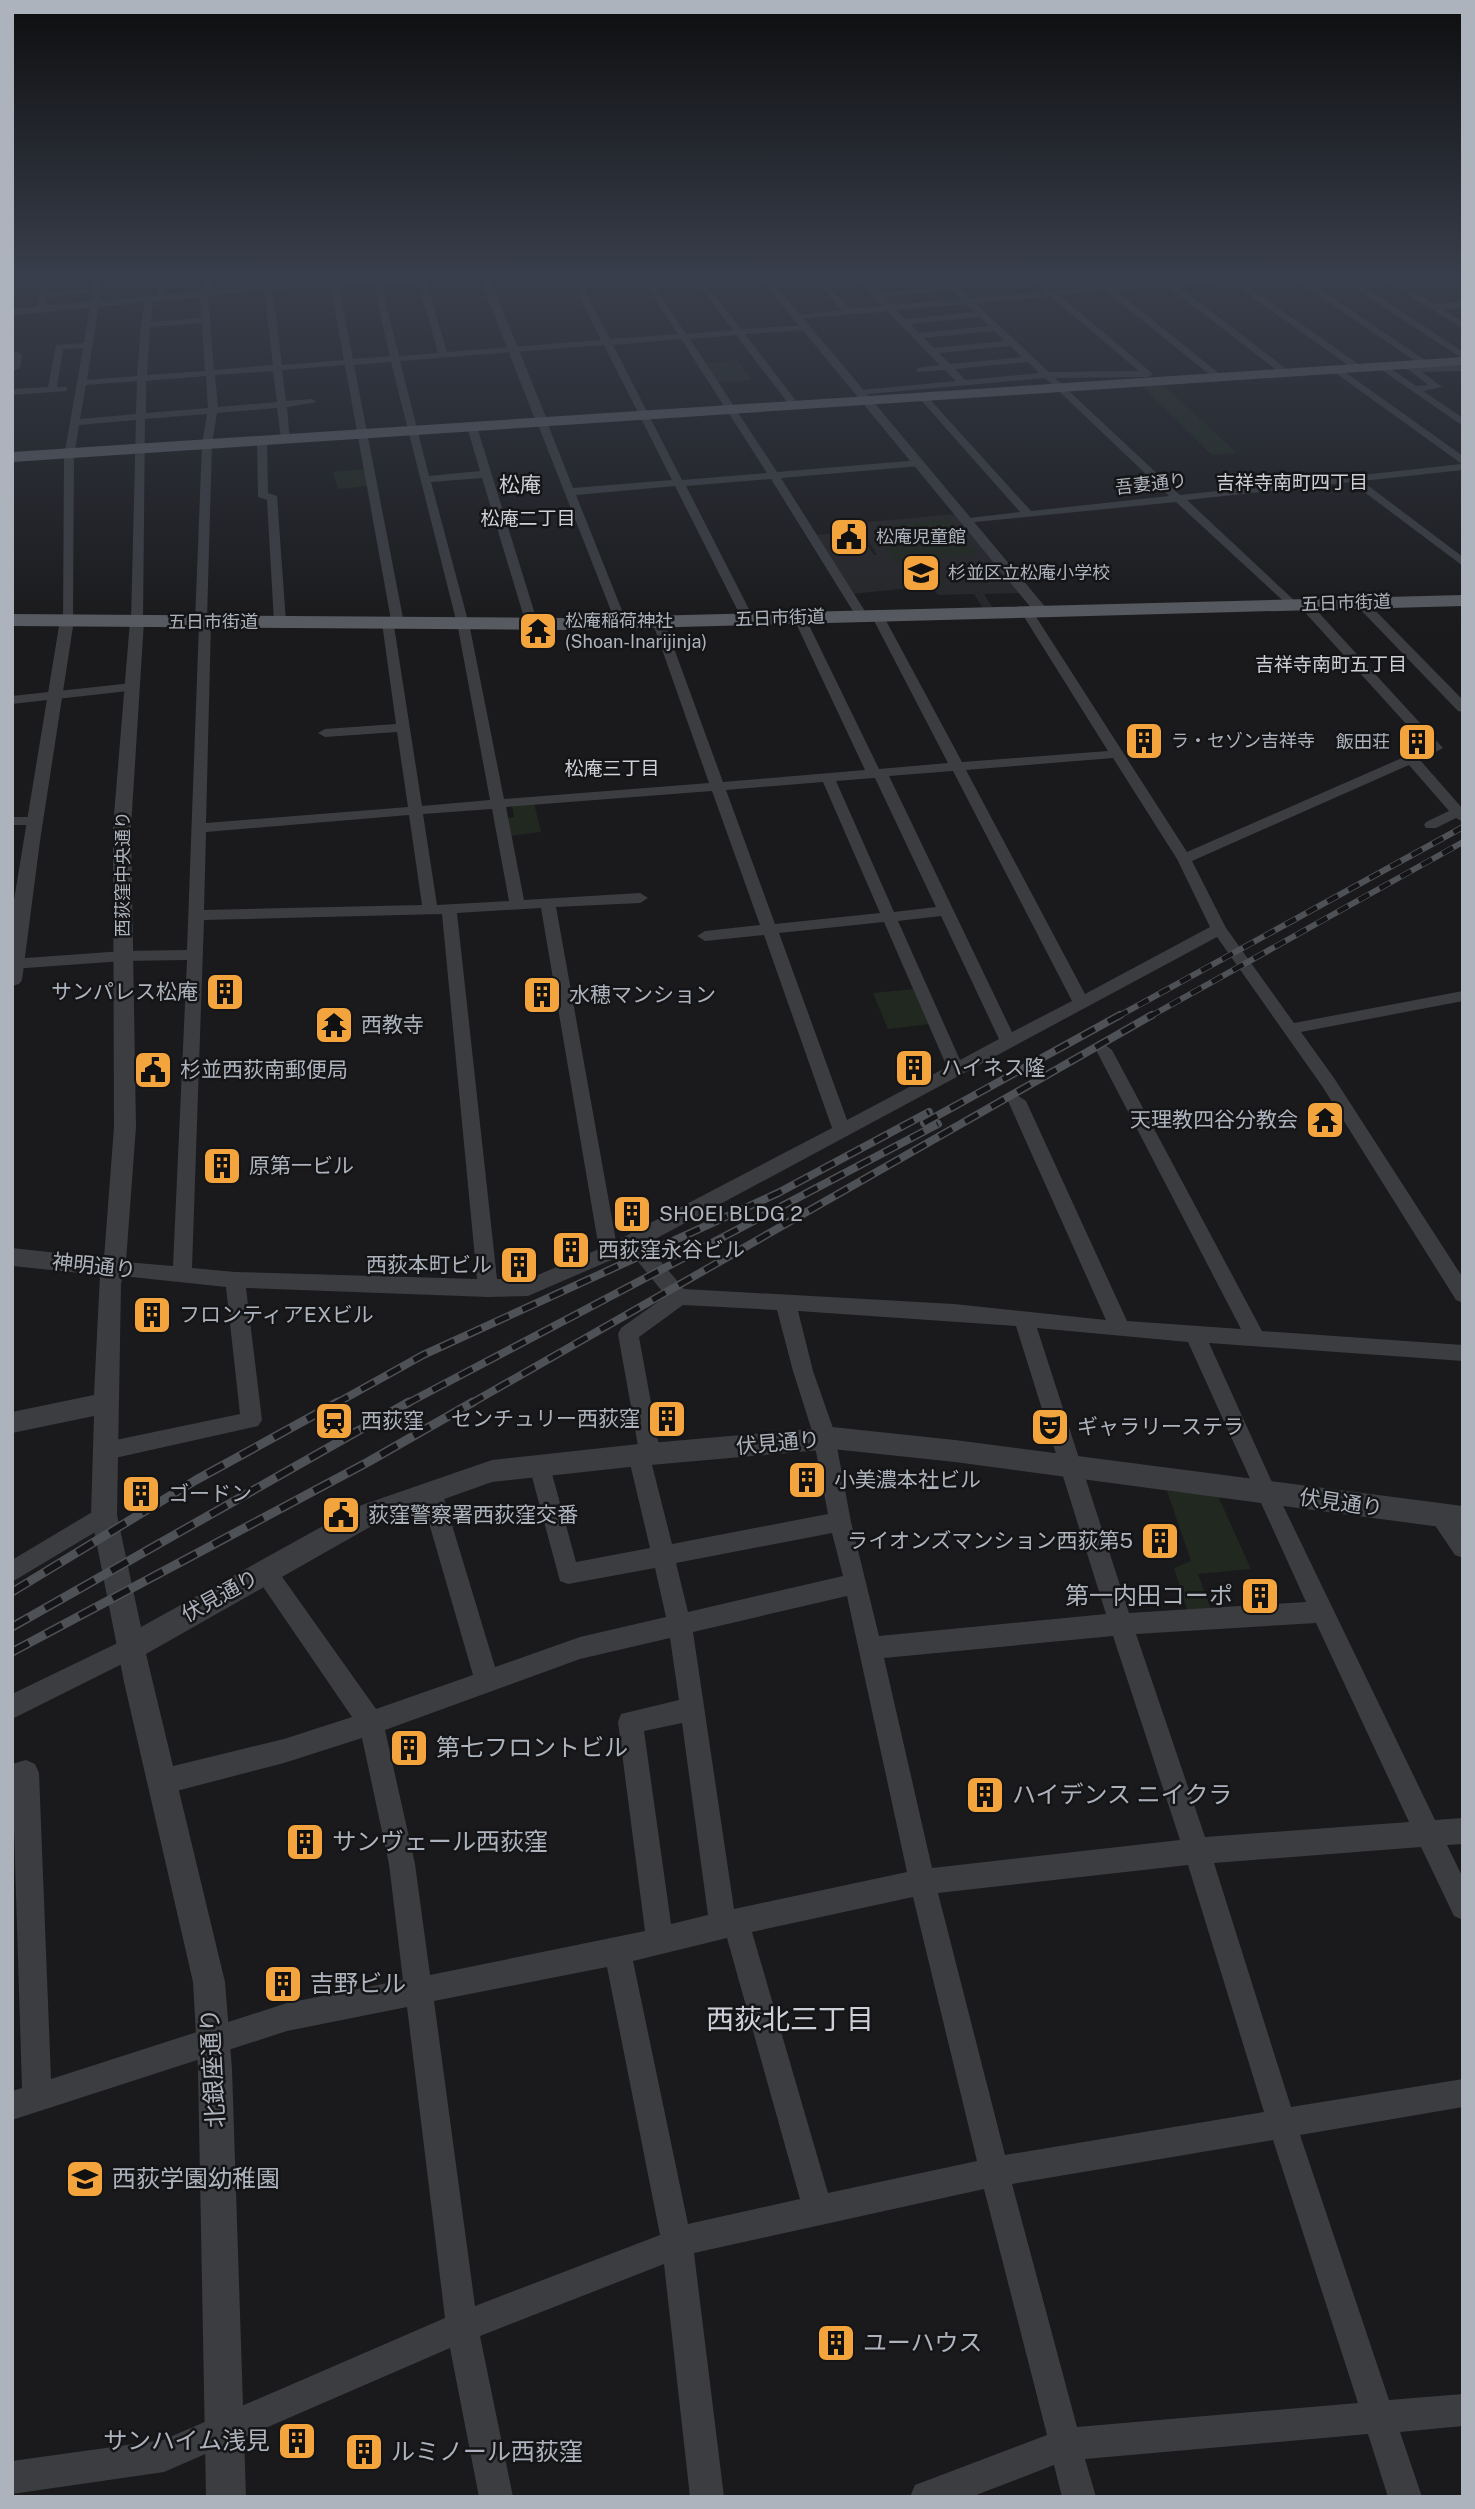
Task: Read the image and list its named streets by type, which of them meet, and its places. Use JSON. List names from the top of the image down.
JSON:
{
  "streets": {
    "main road": ["五日市街道"],
    "street": [
      "吾妻通り",
      "西荻窪中央通り",
      "神明通り",
      "伏見通り",
      "北銀座通り"
    ]
  },
  "crossings": [
    ["五日市街道", "西荻窪中央通り"],
    ["西荻窪中央通り", "北銀座通り"],
    ["神明通り", "北銀座通り"],
    ["伏見通り", "北銀座通り"]
  ],
  "districts": [
    "吉祥寺南町四丁目",
    "松庵",
    "松庵二丁目",
    "吉祥寺南町五丁目",
    "松庵三丁目",
    "西荻北三丁目"
  ],
  "places": {
    "public building": ["松庵児童館", "杉並西荻南郵便局", "荻窪警察署西荻窪交番"],
    "school or university": ["杉並区立松庵小学校", "西荻学園幼稚園"],
    "temple": ["松庵稲荷神社 (Shoan-Inarijinja)", "西教寺", "天理教四谷分教会"],
    "building": [
      "ラ・セゾン吉祥寺",
      "飯田荘",
      "サンパレス松庵",
      "水穂マンション",
      "ハイネス隆",
      "原第一ビル",
      "SHOEI BLDG 2",
      "西荻窪永谷ビル",
      "西荻本町ビル",
      "フロンティアEXビル",
      "センチュリー西荻窪",
      "小美濃本社ビル",
      "ゴードン",
      "ライオンズマンション西荻第5",
      "第一内田コーポ",
      "第七フロントビル",
      "ハイデンス ニイクラ",
      "サンヴェール西荻窪",
      "吉野ビル",
      "ユーハウス",
      "サンハイム浅見",
      "ルミノール西荻窪"
    ],
    "station": ["西荻窪"],
    "theatre": ["ギャラリーステラ"]
  }
}
